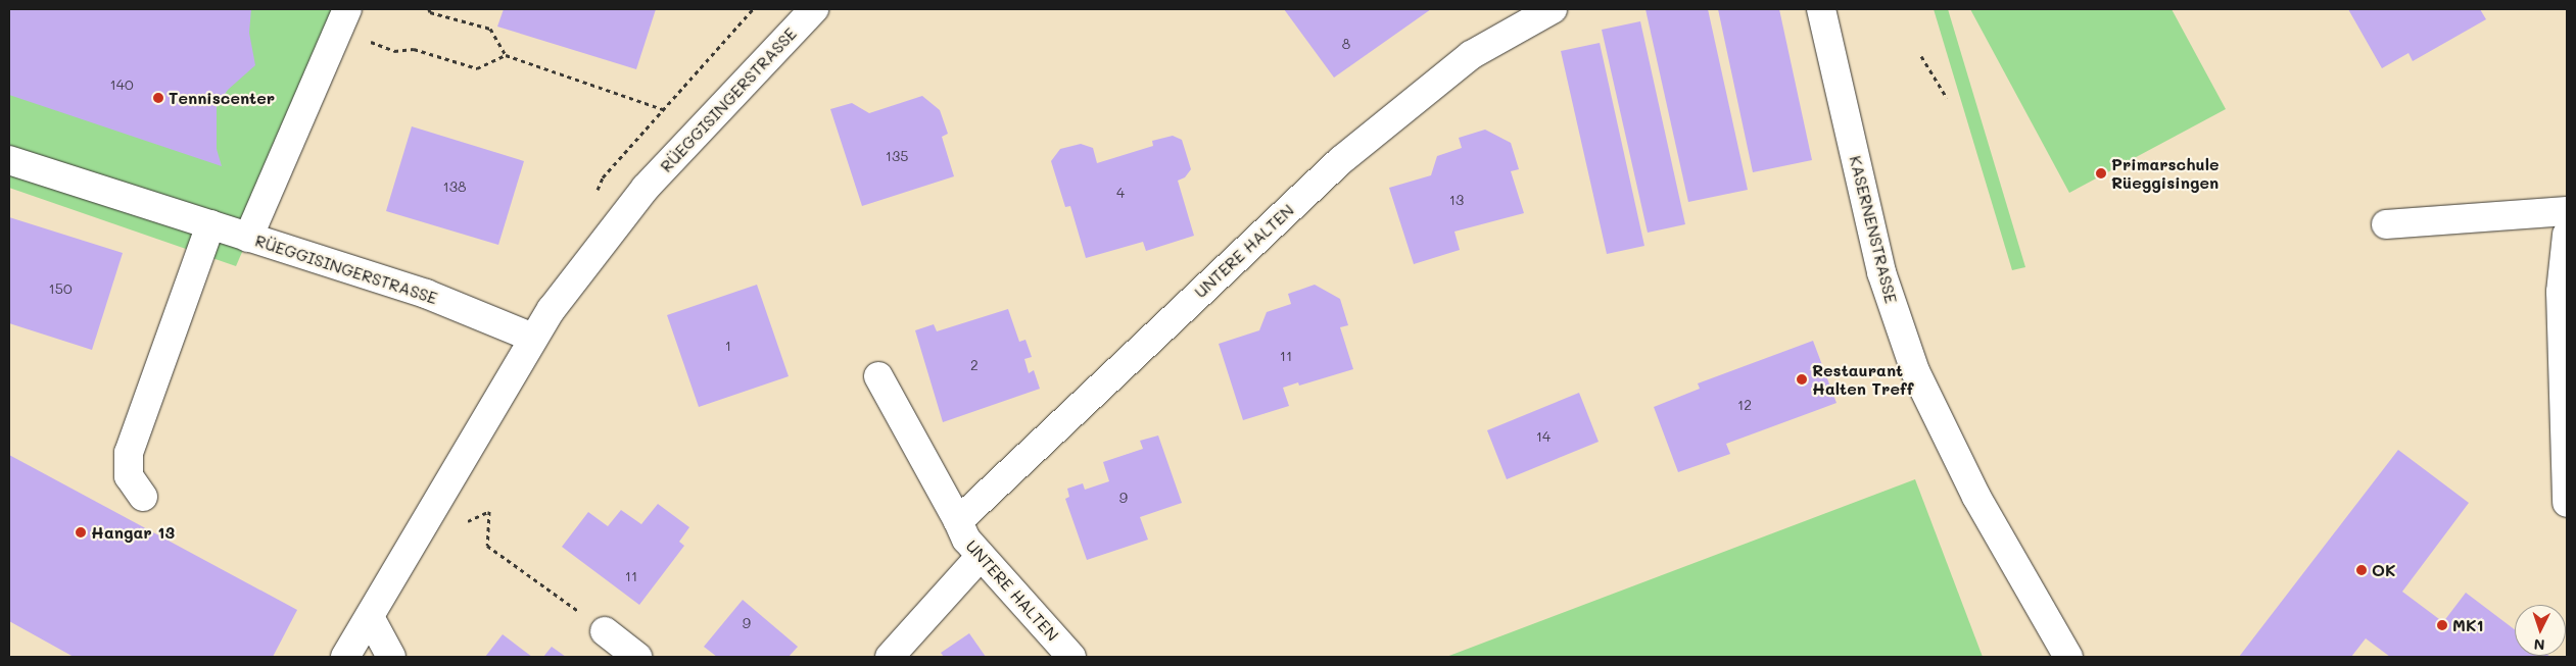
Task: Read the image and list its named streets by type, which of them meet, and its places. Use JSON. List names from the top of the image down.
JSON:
{
  "streets": {
    "street": ["RÜEGGISINGERSTRASSE", "KASERNENSTRASSE", "UNTERE HALTEN"]
  },
  "places": [
    "Tenniscenter",
    "Primarschule Rüeggisingen",
    "Restaurant Halten Treff",
    "Hangar 13",
    "OK",
    "MK1"
  ],
  "house_numbers": [
    "8",
    "140",
    "135",
    "138",
    "4",
    "13",
    "150",
    "1",
    "11",
    "2",
    "12",
    "14",
    "9",
    "11",
    "9"
  ],
  "north": "bottom"
}
